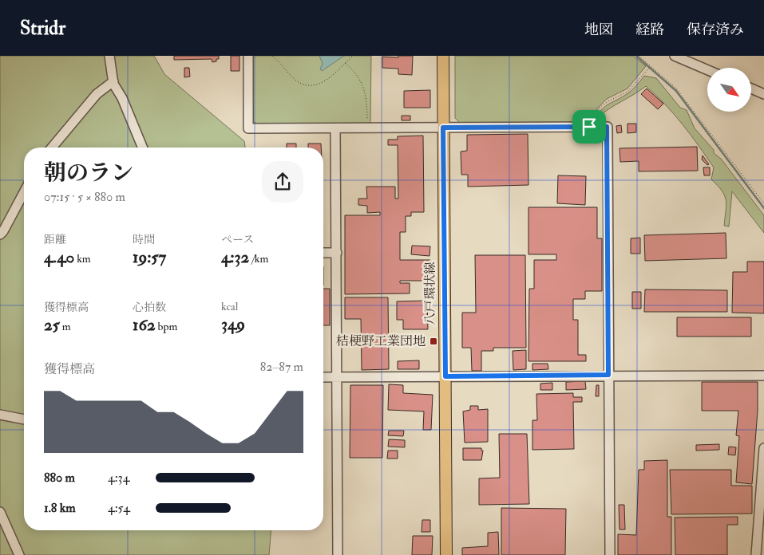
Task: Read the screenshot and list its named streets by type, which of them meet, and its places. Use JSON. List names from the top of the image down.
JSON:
{
  "streets": {
    "main road": ["八戸環状線"]
  },
  "places": {
    "transit": ["桔梗野工業団地"]
  },
  "north": "bottom right",
  "page": {
    "header": "Stridr",
    "nav": ["地図", "経路", "保存済み"],
    "heading": ["朝のラン", "07:15 · 5 × 880 m"],
    "stats": [
      ["距離", "4.40 km"],
      ["時間", "19:57"],
      ["ペース", "4:32 /km"],
      ["獲得標高", "25 m"],
      ["心拍数", "162 bpm"],
      ["kcal", "349"]
    ],
    "chart": ["獲得標高", "82–87 m"],
    "list": [
      {
        "name": "880 m",
        "note": "4:34"
      },
      {
        "name": "1.8 km",
        "note": "4:54"
      }
    ]
  }
}
